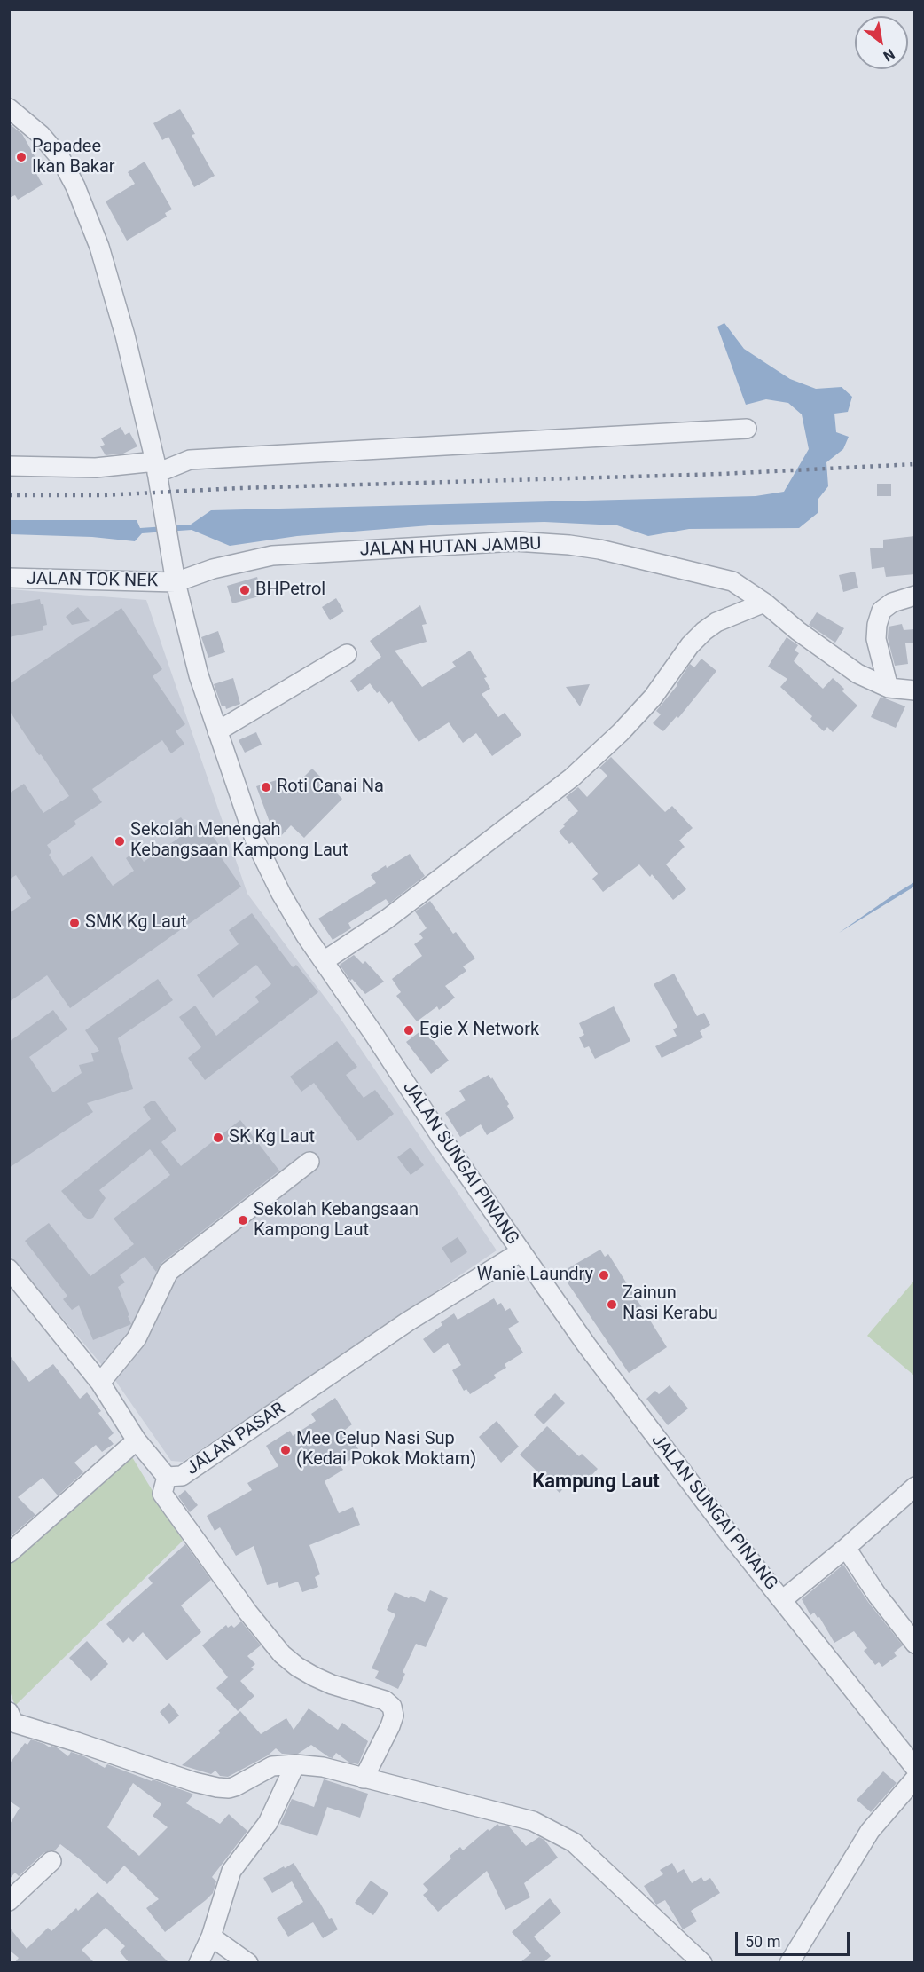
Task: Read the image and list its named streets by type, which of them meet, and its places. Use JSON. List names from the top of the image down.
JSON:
{
  "streets": {
    "street": [
      "JALAN HUTAN JAMBU",
      "JALAN TOK NEK",
      "JALAN SUNGAI PINANG",
      "JALAN PASAR"
    ]
  },
  "crossings": [
    ["JALAN HUTAN JAMBU", "JALAN TOK NEK"],
    ["JALAN HUTAN JAMBU", "JALAN SUNGAI PINANG"],
    ["JALAN TOK NEK", "JALAN SUNGAI PINANG"],
    ["JALAN SUNGAI PINANG", "JALAN PASAR"]
  ],
  "districts": ["Kampung Laut"],
  "places": [
    "Papadee Ikan Bakar",
    "BHPetrol",
    "Roti Canai Na",
    "Sekolah Menengah Kebangsaan Kampong Laut",
    "SMK Kg Laut",
    "Egie X Network",
    "SK Kg Laut",
    "Sekolah Kebangsaan Kampong Laut",
    "Wanie Laundry",
    "Zainun Nasi Kerabu",
    "Mee Celup Nasi Sup (Kedai Pokok Moktam)"
  ],
  "scale_bar": "50 m",
  "north": "bottom right"
}
